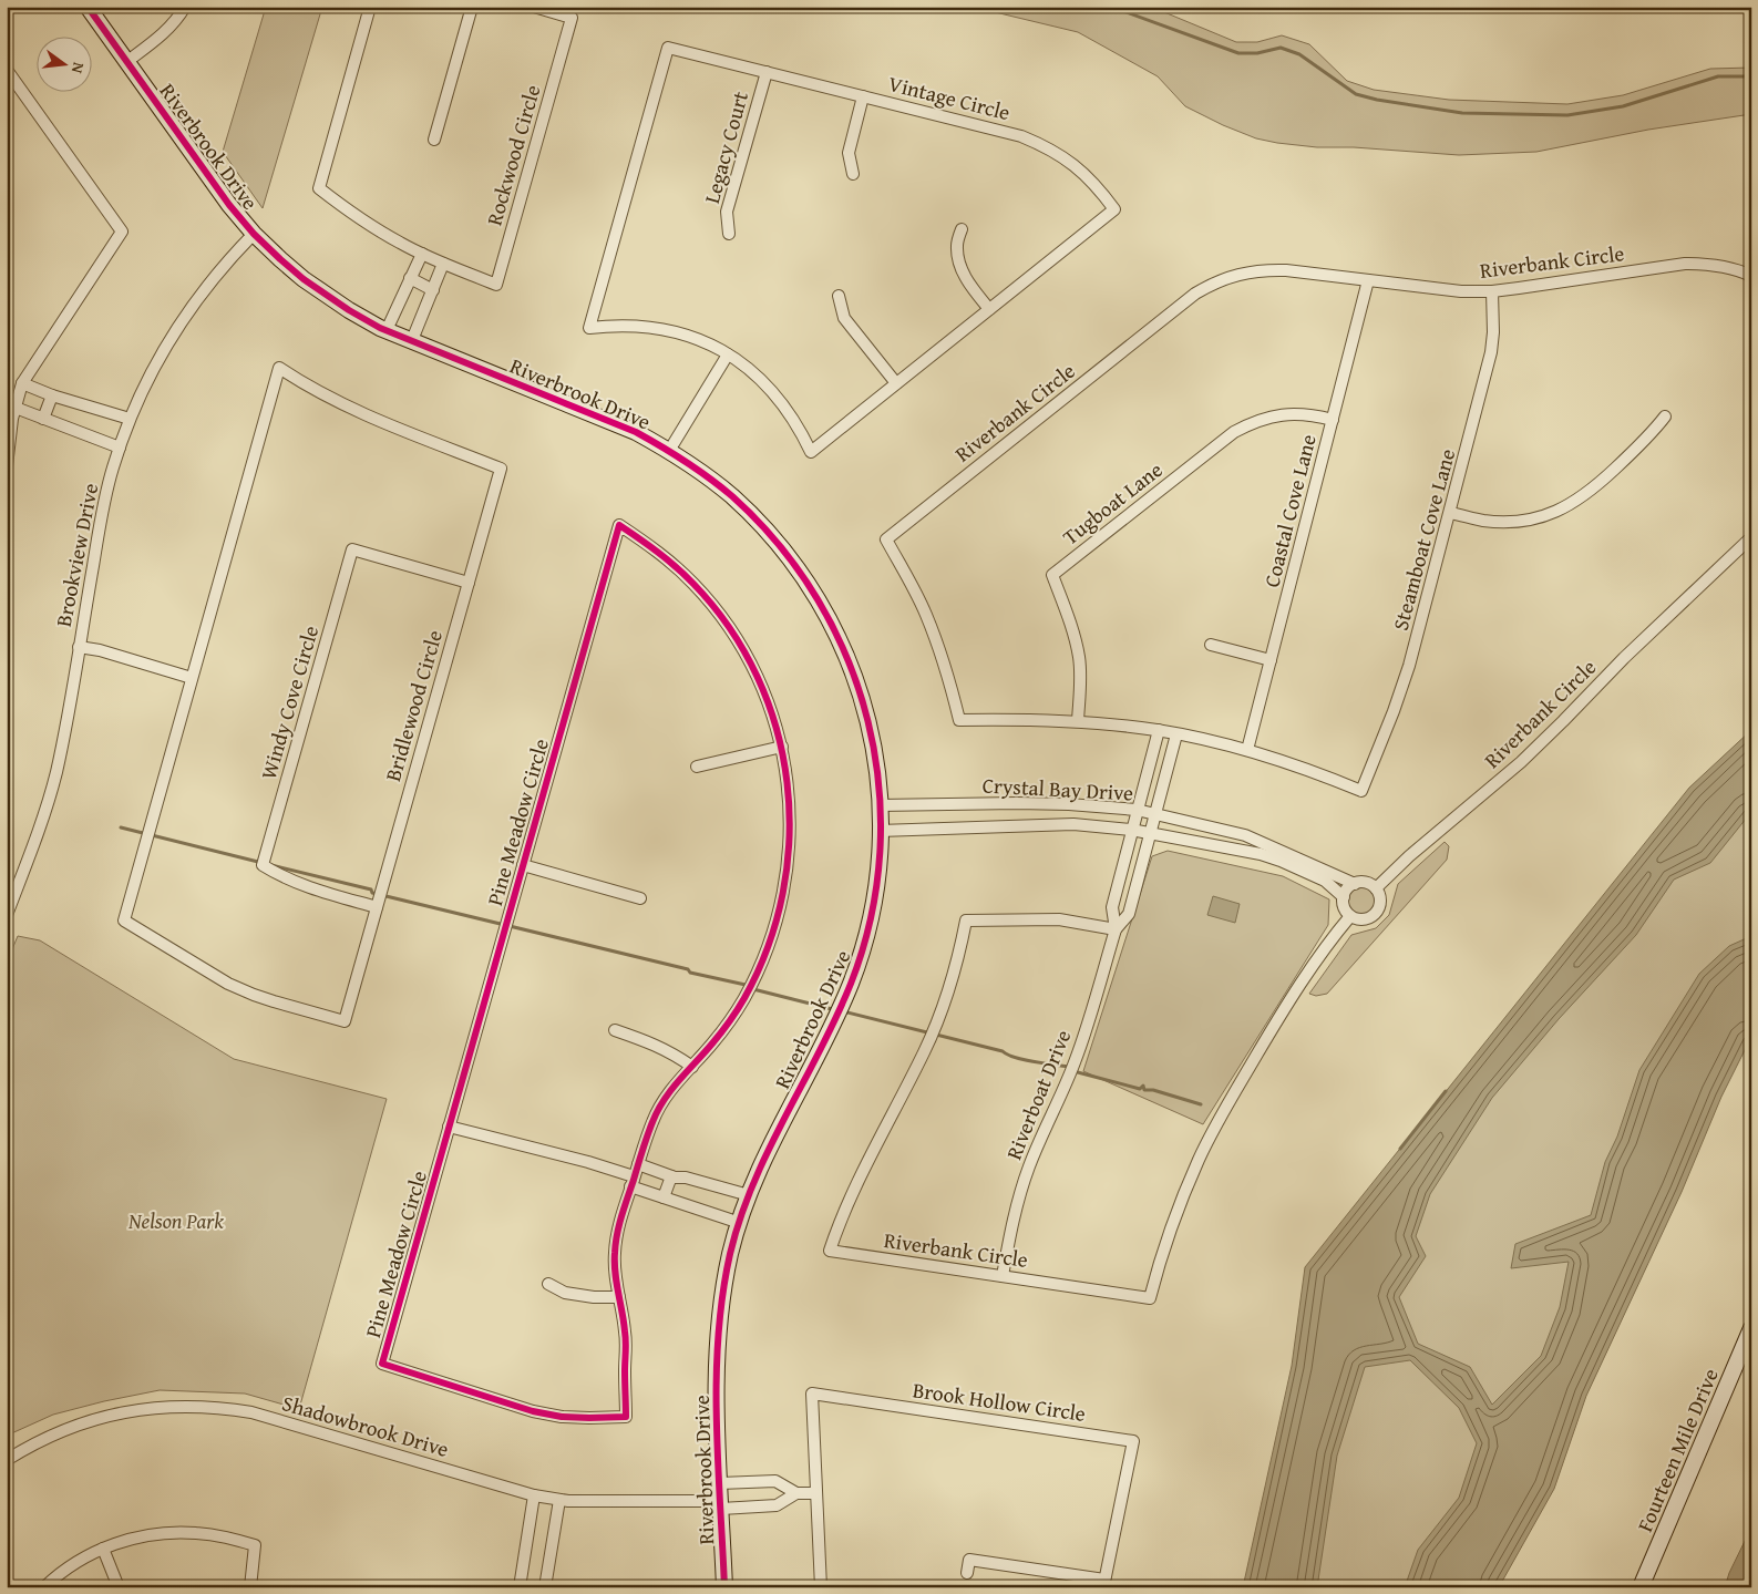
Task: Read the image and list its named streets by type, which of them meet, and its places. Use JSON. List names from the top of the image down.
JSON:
{
  "streets": {
    "street": [
      "Vintage Circle",
      "Riverbrook Drive",
      "Legacy Court",
      "Rockwood Circle",
      "Riverbank Circle",
      "Tugboat Lane",
      "Coastal Cove Lane",
      "Steamboat Cove Lane",
      "Brookview Drive",
      "Windy Cove Circle",
      "Bridlewood Circle",
      "Crystal Bay Drive",
      "Pine Meadow Circle",
      "Riverboat Drive",
      "Brook Hollow Circle",
      "Shadowbrook Drive",
      "Fourteen Mile Drive"
    ]
  },
  "crossings": [
    ["Vintage Circle", "Legacy Court"],
    ["Riverbrook Drive", "Brookview Drive"],
    ["Riverbrook Drive", "Crystal Bay Drive"],
    ["Riverbrook Drive", "Shadowbrook Drive"],
    ["Riverbank Circle", "Tugboat Lane"],
    ["Riverbank Circle", "Coastal Cove Lane"],
    ["Riverbank Circle", "Steamboat Cove Lane"],
    ["Riverbank Circle", "Crystal Bay Drive"],
    ["Riverbank Circle", "Riverboat Drive"],
    ["Tugboat Lane", "Coastal Cove Lane"],
    ["Windy Cove Circle", "Bridlewood Circle"]
  ],
  "parks": ["Nelson Park"],
  "north": "right"
}
